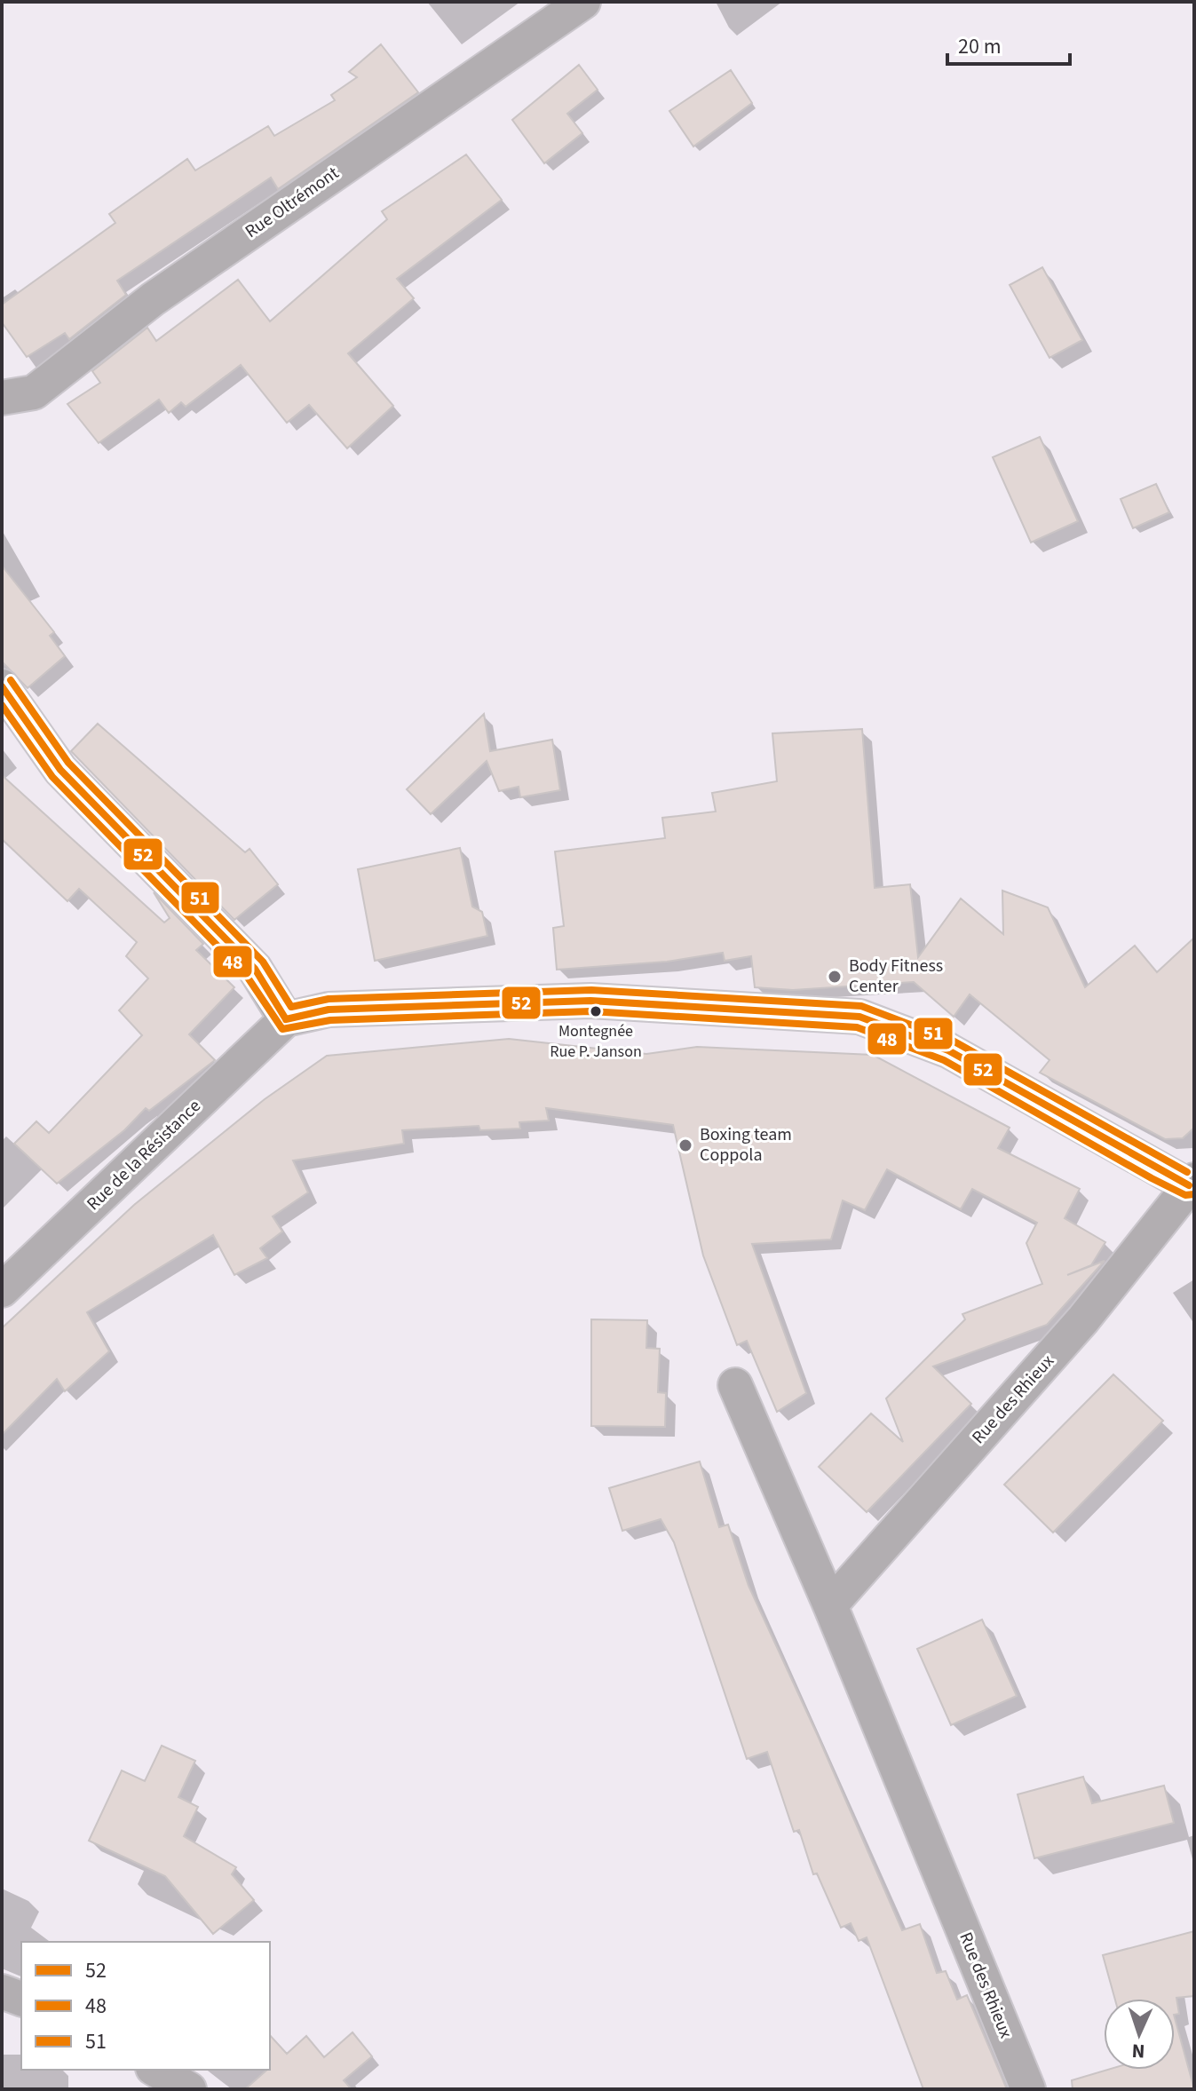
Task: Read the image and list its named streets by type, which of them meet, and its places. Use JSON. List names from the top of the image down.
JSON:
{
  "streets": {
    "street": ["Rue Oltrémont", "Rue de la Résistance", "Rue des Rhieux"]
  },
  "places": ["Body Fitness Center", "Montegnée Rue P. Janson", "Boxing team Coppola"],
  "lines": ["transit line 51", "transit line 52", "transit line 48"],
  "legend": ["52", "48", "51"],
  "scale_bar": "20 m",
  "north": "bottom"
}
